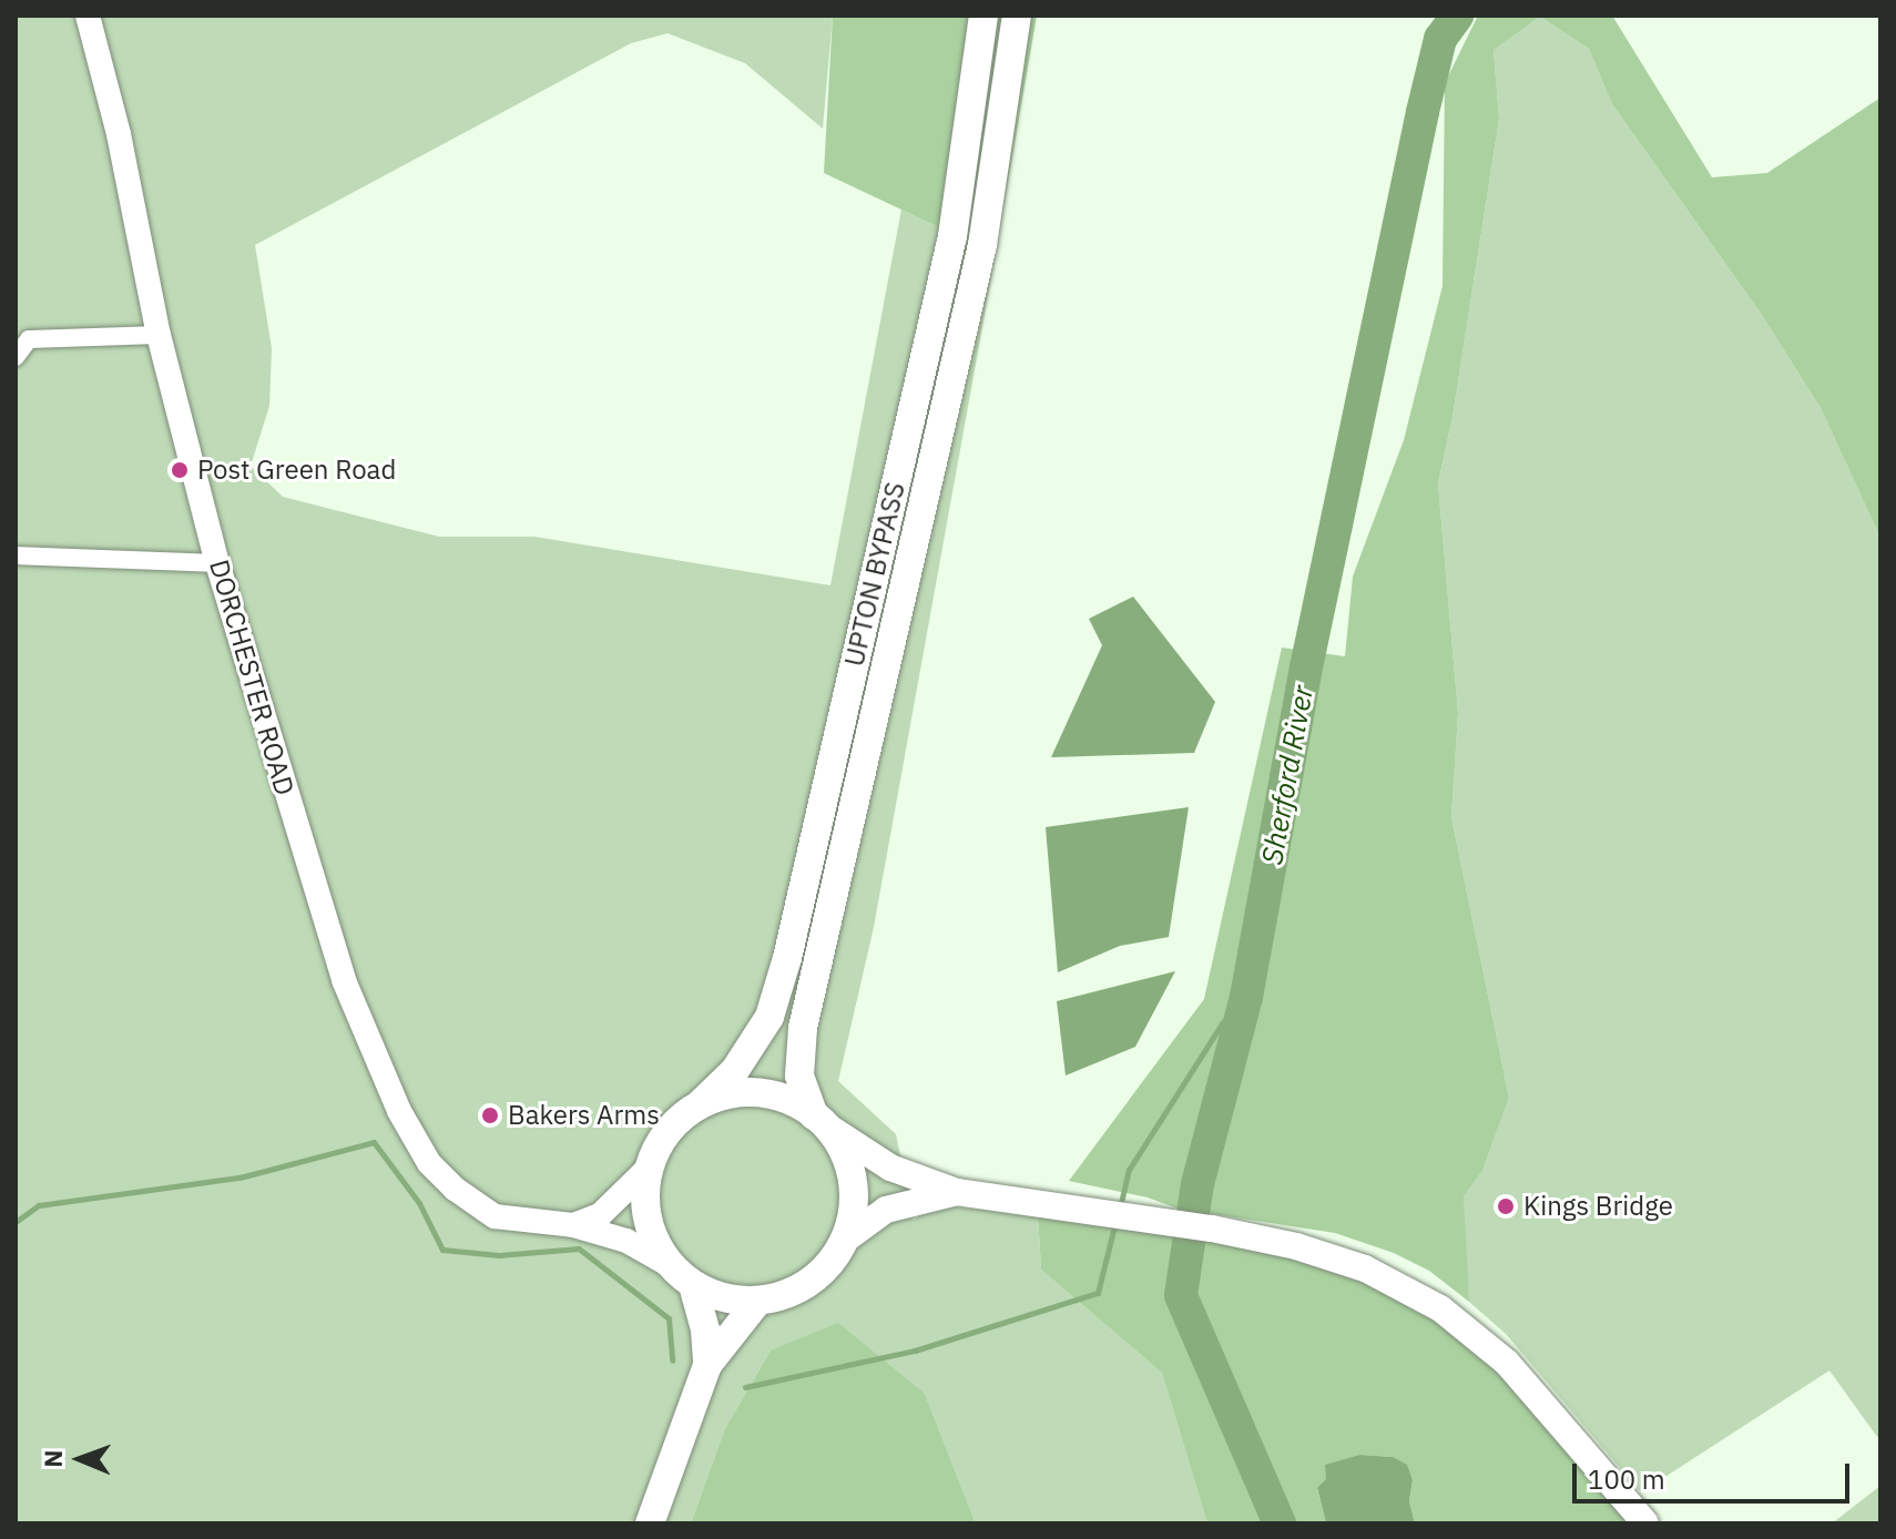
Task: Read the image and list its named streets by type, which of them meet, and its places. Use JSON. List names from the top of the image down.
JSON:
{
  "streets": {
    "highway": ["UPTON BYPASS"],
    "main road": ["DORCHESTER ROAD"]
  },
  "crossings": [
    ["UPTON BYPASS", "DORCHESTER ROAD"]
  ],
  "water": ["Sherford River"],
  "places": ["Post Green Road", "Bakers Arms", "Kings Bridge"],
  "scale_bar": "100 m",
  "north": "left"
}
